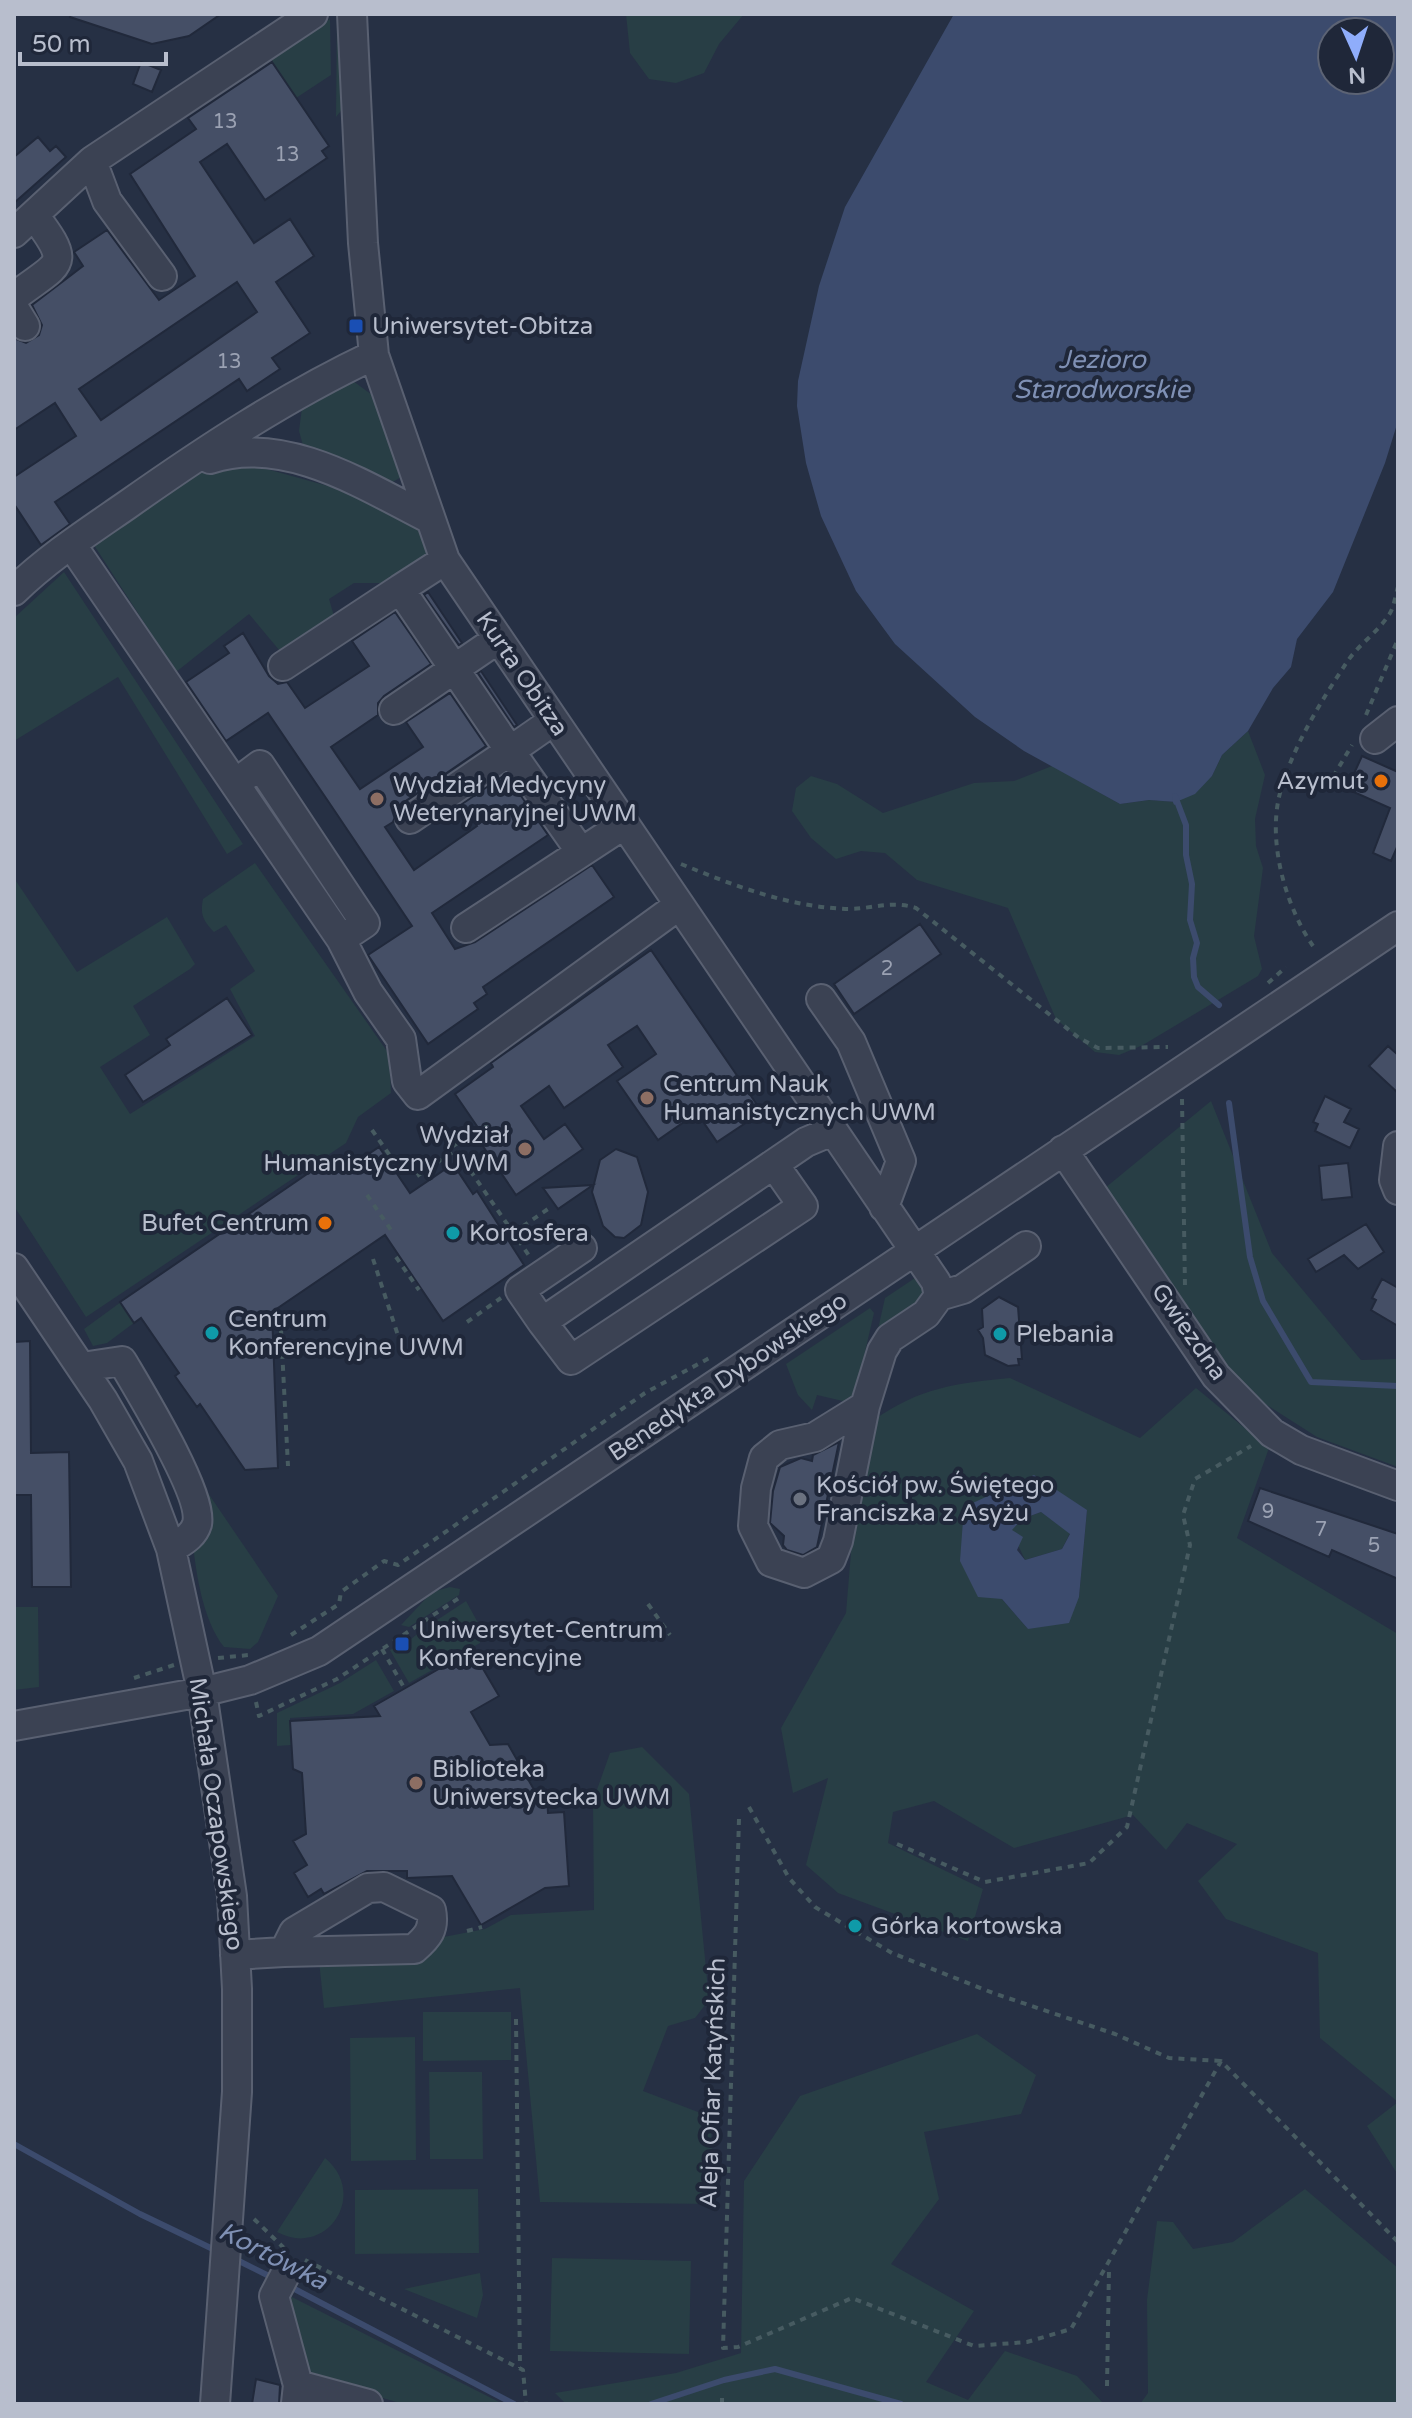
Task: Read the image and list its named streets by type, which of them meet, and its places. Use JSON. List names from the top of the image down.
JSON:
{
  "streets": {
    "street": [
      "Kurta Obitza",
      "Gwiezdna",
      "Benedykta Dybowskiego",
      "Michała Oczapowskiego"
    ],
    "path": ["Aleja Ofiar Katyńskich"]
  },
  "crossings": [
    ["Kurta Obitza", "Benedykta Dybowskiego"],
    ["Gwiezdna", "Benedykta Dybowskiego"],
    ["Benedykta Dybowskiego", "Michała Oczapowskiego"]
  ],
  "water": ["Jezioro Starodworskie", "Kortówka"],
  "places": {
    "transit": ["Uniwersytet-Obitza", "Uniwersytet-Centrum Konferencyjne"],
    "other": [
      "Azymut",
      "Wydział Medycyny Weterynaryjnej UWM",
      "Centrum Nauk Humanistycznych UWM",
      "Wydział Humanistyczny UWM",
      "Bufet Centrum",
      "Kortosfera",
      "Centrum Konferencyjne UWM",
      "Plebania",
      "Kościół pw. Świętego Franciszka z Asyżu",
      "Biblioteka Uniwersytecka UWM",
      "Górka kortowska"
    ]
  },
  "house_numbers": [
    "13",
    "13",
    "13",
    "2",
    "9",
    "7",
    "5"
  ],
  "scale_bar": "50 m",
  "north": "bottom"
}
